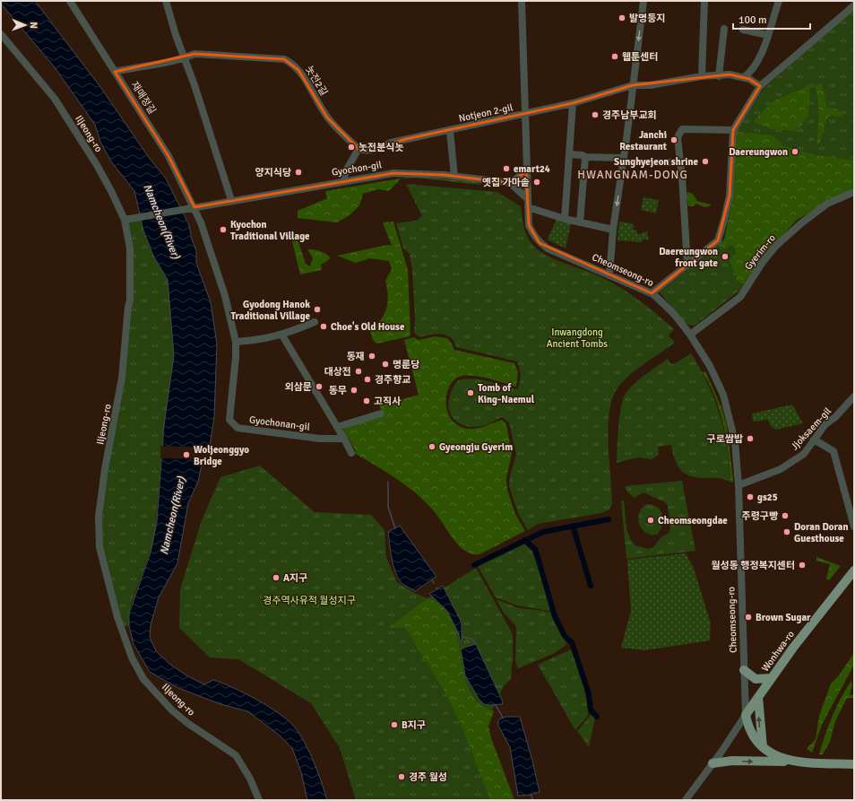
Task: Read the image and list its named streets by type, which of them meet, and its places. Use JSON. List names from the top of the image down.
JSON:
{
  "streets": {
    "main road": ["Wonhwa-ro"],
    "street": [
      "놋전2길",
      "재매정길",
      "Notjeon 2-gil",
      "Iljeong-ro",
      "Gyochon-gil",
      "Gyerim-ro",
      "Cheomseong-ro",
      "Gyochonan-gil",
      "Jjoksaem-gil"
    ]
  },
  "crossings": [
    ["놋전2길", "재매정길"],
    ["놋전2길", "Notjeon 2-gil"],
    ["재매정길", "Gyochon-gil"],
    ["재매정길", "Gyochonan-gil"],
    ["Notjeon 2-gil", "Cheomseong-ro"],
    ["Iljeong-ro", "Gyochon-gil"],
    ["Gyochon-gil", "Cheomseong-ro"],
    ["Gyochon-gil", "Gyochonan-gil"],
    ["Gyerim-ro", "Cheomseong-ro"],
    ["Cheomseong-ro", "Jjoksaem-gil"],
    ["Cheomseong-ro", "Wonhwa-ro"]
  ],
  "districts": ["HWANGNAM-DONG"],
  "water": ["Namcheon(River)"],
  "parks": ["Inwangdong Ancient Tombs", "경주역사유적 월성지구"],
  "places": [
    "발명둥지",
    "웹툰센터",
    "경주남부교회",
    "Janchi Restaurant",
    "놋전분식놋",
    "Daereungwon",
    "Sunghyejeon shrine",
    "emart24",
    "양지식당",
    "옛집 가마솥",
    "Kyochon Traditional Village",
    "Daereungwon front gate",
    "Gyodong Hanok Traditional Village",
    "Choe's Old House",
    "동재",
    "명룬당",
    "대상전",
    "경주향교",
    "외삼문",
    "동무",
    "Tomb of King-Naemul",
    "고직사",
    "구로쌈밥",
    "Gyeongju Gyerim",
    "Woljeonggyo Bridge",
    "gs25",
    "주령구빵",
    "Cheomseongdae",
    "Doran Doran Guesthouse",
    "월성동 행정복지센터",
    "A지구",
    "Brown Sugar",
    "B지구",
    "경주 월성"
  ],
  "scale_bar": "100 m",
  "north": "right"
}
